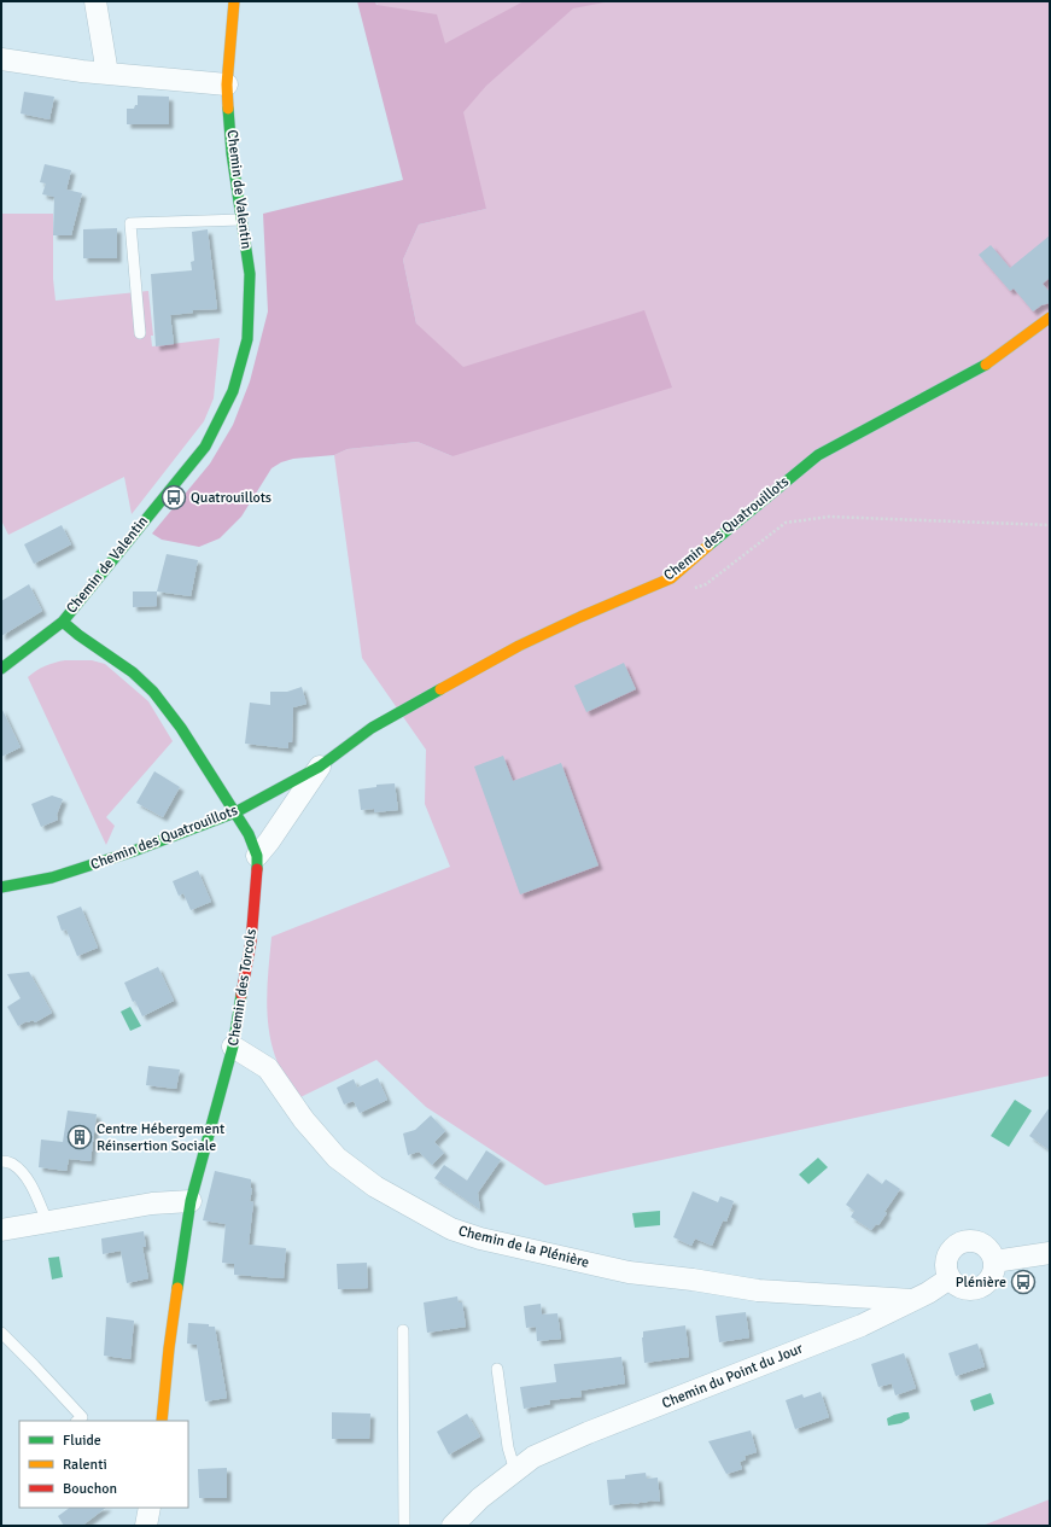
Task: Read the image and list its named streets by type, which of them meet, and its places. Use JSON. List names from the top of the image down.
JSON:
{
  "streets": {
    "street": [
      "Chemin de Valentin",
      "Chemin des Quatrouillots",
      "Chemin des Torcols",
      "Chemin de la Plénière",
      "Chemin du Point du Jour"
    ]
  },
  "crossings": [
    ["Chemin de Valentin", "Chemin des Torcols"],
    ["Chemin des Quatrouillots", "Chemin des Torcols"],
    ["Chemin des Torcols", "Chemin de la Plénière"],
    ["Chemin de la Plénière", "Chemin du Point du Jour"]
  ],
  "places": {
    "bus stop": ["Quatrouillots", "Plénière"],
    "building": ["Centre Hébergement Réinsertion Sociale"]
  },
  "legend": ["Fluide", "Ralenti", "Bouchon"]
}
